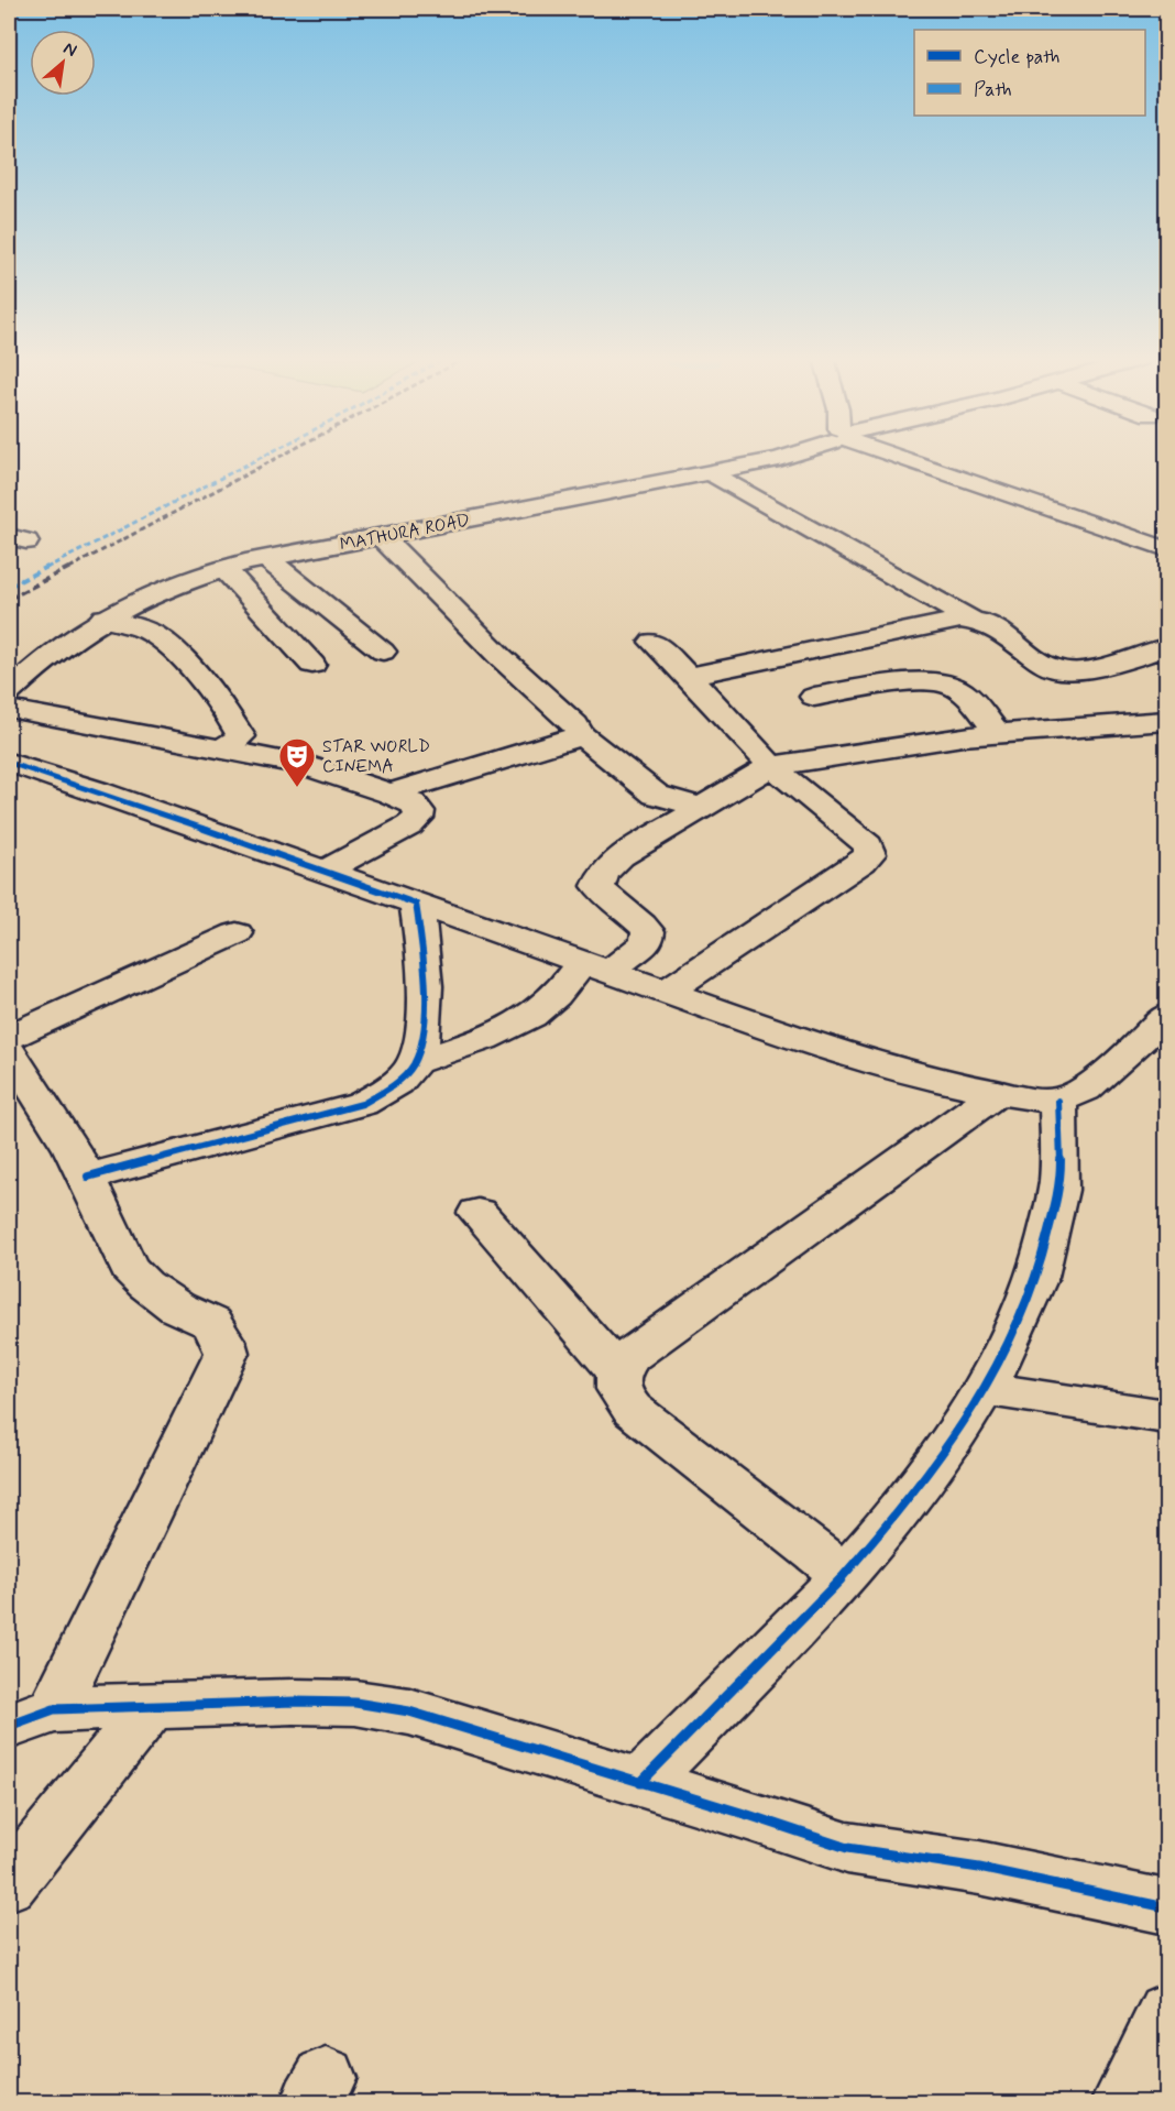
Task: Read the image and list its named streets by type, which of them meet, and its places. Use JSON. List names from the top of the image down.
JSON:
{
  "streets": {
    "street": ["MATHURA ROAD"]
  },
  "places": {
    "theatre": ["STAR WORLD CINEMA"]
  },
  "legend": ["Cycle path", "Path"],
  "north": "top right"
}
